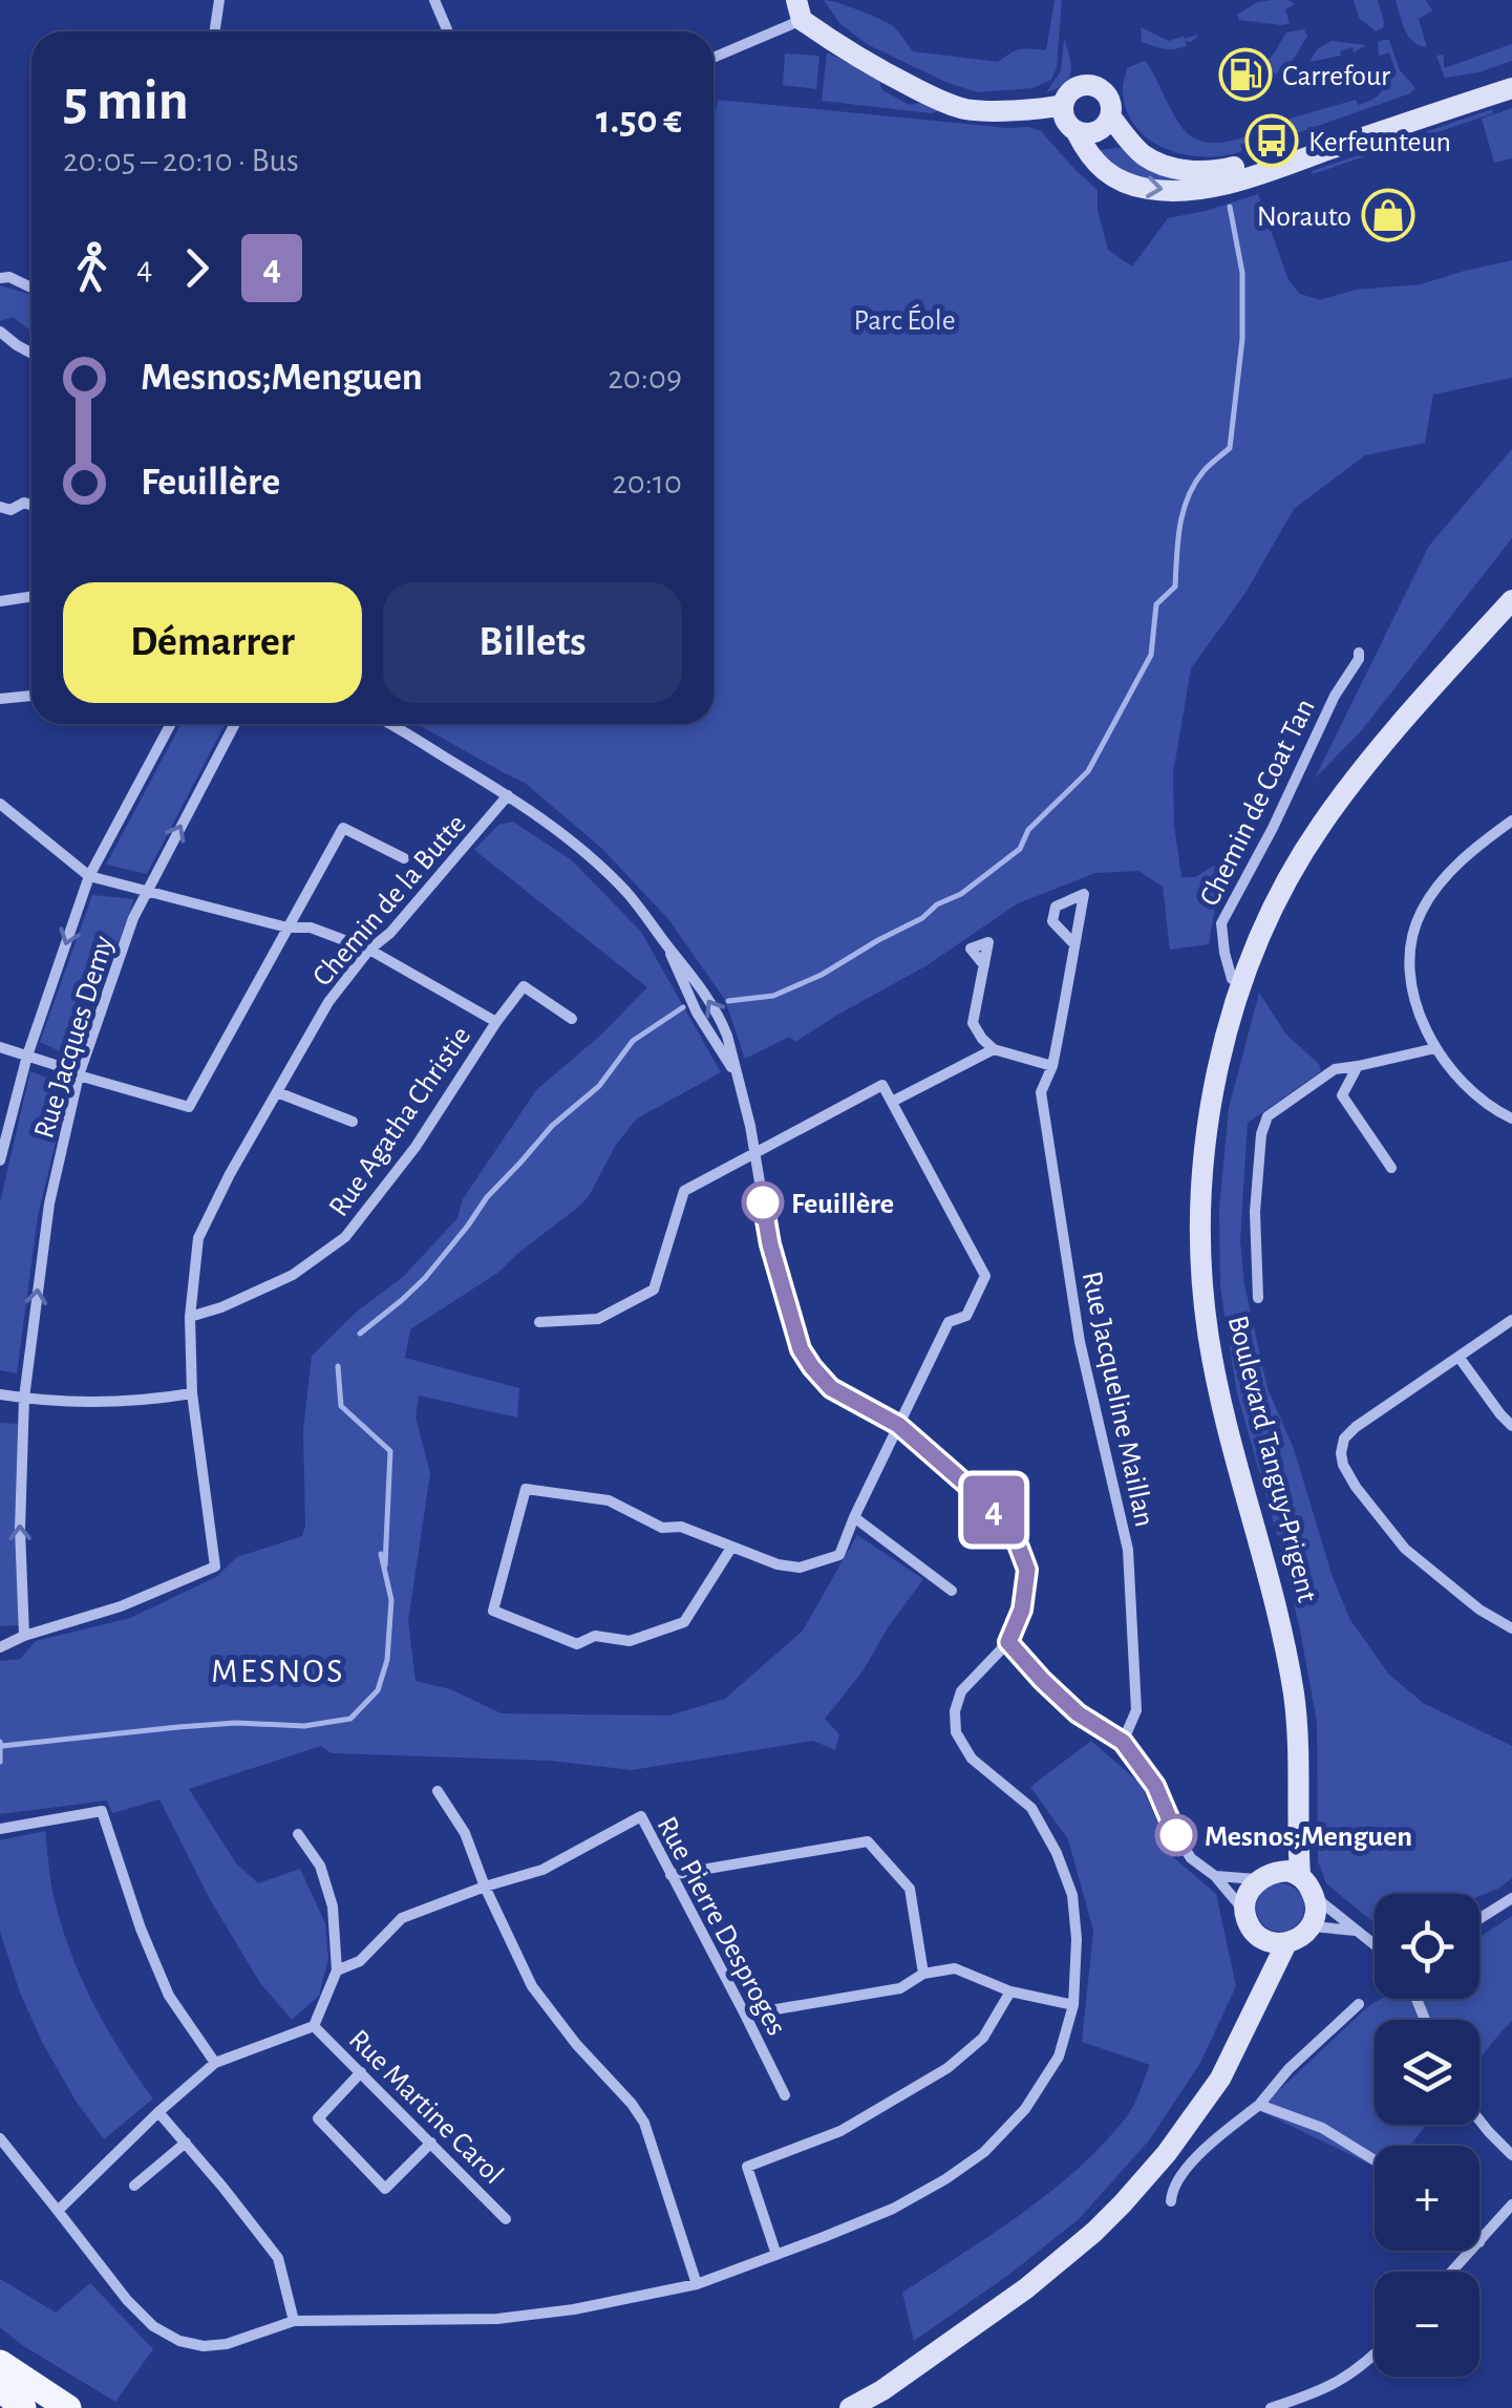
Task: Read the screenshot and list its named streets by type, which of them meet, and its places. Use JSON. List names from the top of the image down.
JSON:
{
  "streets": {
    "street": [
      "Chemin de Coat Tan",
      "Chemin de la Butte",
      "Rue Jacques Demy",
      "Rue Agatha Christie",
      "Rue Jacqueline Maillan",
      "Boulevard Tanguy-Prigent",
      "Rue Pierre Desproges",
      "Rue Martine Carol"
    ]
  },
  "crossings": [
    ["Chemin de Coat Tan", "Boulevard Tanguy-Prigent"],
    ["Chemin de la Butte", "Rue Jacques Demy"],
    ["Chemin de la Butte", "Rue Agatha Christie"]
  ],
  "districts": ["MESNOS"],
  "parks": ["Parc Éole"],
  "places": {
    "fuel station": ["Carrefour"],
    "bus stop": ["Kerfeunteun"],
    "shop": ["Norauto"],
    "other": ["Feuillère", "Mesnos;Menguen"]
  },
  "lines": ["bus line 4"],
  "page": {
    "on_map": "4",
    "heading": ["5 min", "20:05 – 20:10 · Bus", "1.50 €"],
    "legs": ["4", "4"],
    "list": [
      {
        "name": "Mesnos;Menguen",
        "value": "20:09"
      },
      {
        "name": "Feuillère",
        "value": "20:10"
      }
    ],
    "buttons": ["Démarrer", "Billets"],
    "map_buttons": ["+", "−"]
  }
}
